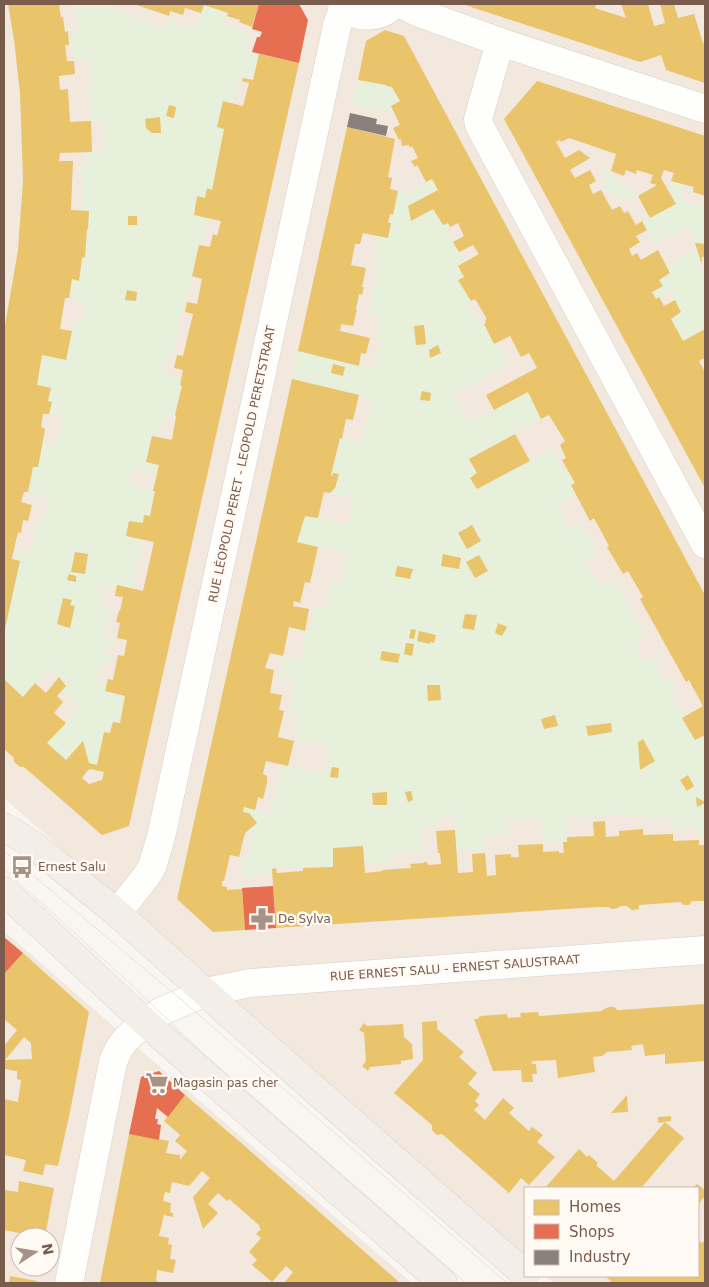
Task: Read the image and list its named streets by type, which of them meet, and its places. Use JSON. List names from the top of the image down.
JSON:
{
  "streets": {
    "street": ["RUE LÉOPOLD PERET - LEOPOLD PERETSTRAAT", "RUE ERNEST SALU - ERNEST SALUSTRAAT"]
  },
  "places": {
    "bus stop": ["Ernest Salu"],
    "pharmacy": ["De Sylva"],
    "supermarket": ["Magasin pas cher"]
  },
  "legend": ["Homes", "Shops", "Industry"],
  "north": "right"
}
